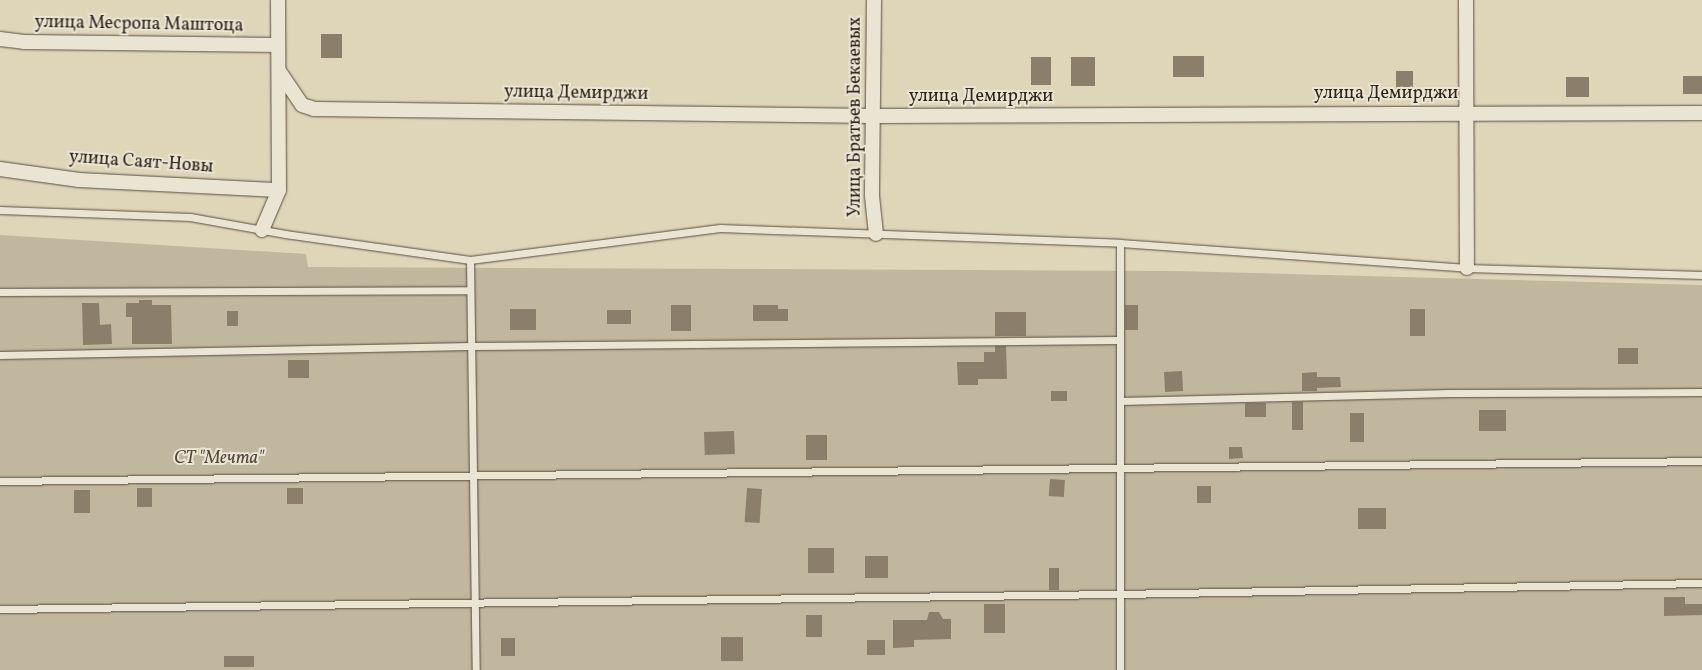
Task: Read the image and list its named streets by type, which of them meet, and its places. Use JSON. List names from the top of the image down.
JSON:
{
  "streets": {
    "street": [
      "улица Месропа Маштоца",
      "улица Демирджи",
      "Улица Братьев Бекаевых",
      "улица Саят-Новы"
    ]
  },
  "crossings": [
    ["улица Демирджи", "Улица Братьев Бекаевых"]
  ],
  "parks": ["СТ \"Мечта\""]
}
